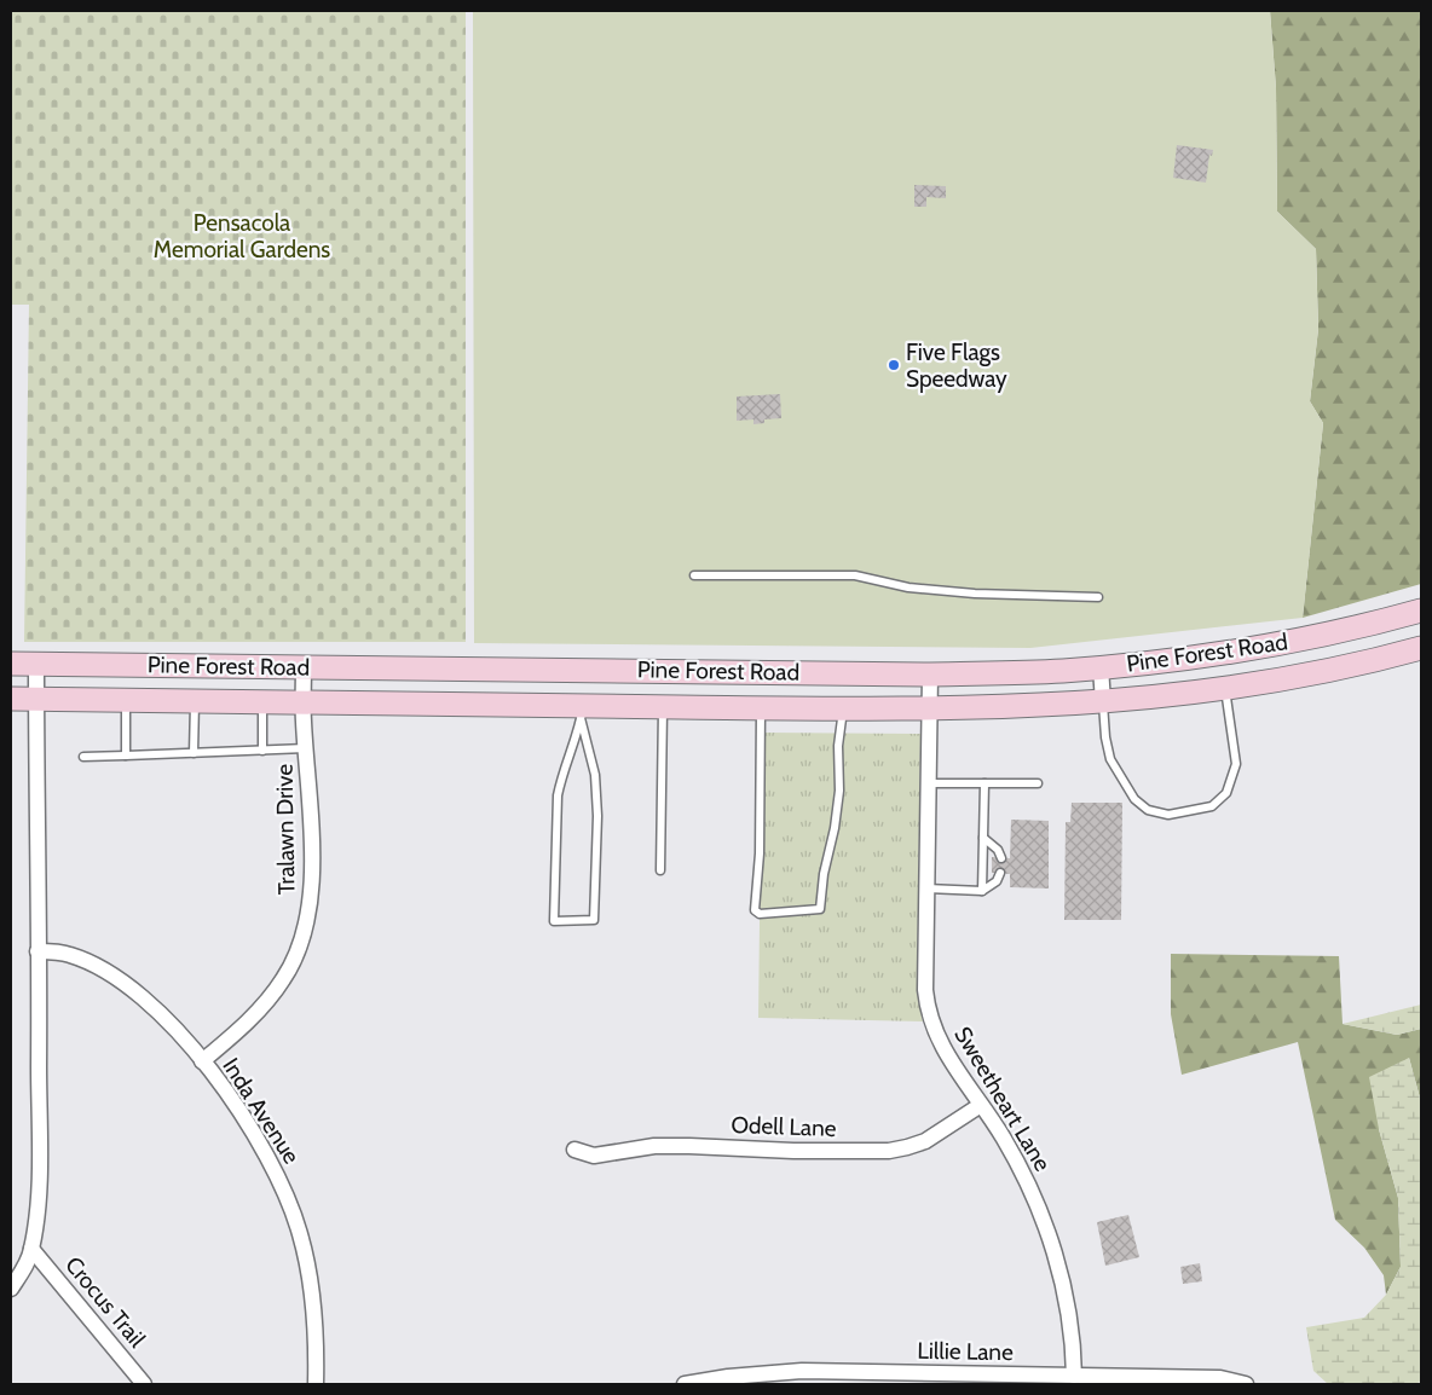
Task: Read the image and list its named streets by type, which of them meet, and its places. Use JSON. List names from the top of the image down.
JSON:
{
  "streets": {
    "main road": ["Pine Forest Road"],
    "street": [
      "Tralawn Drive",
      "Sweetheart Lane",
      "Inda Avenue",
      "Odell Lane",
      "Crocus Trail",
      "Lillie Lane"
    ]
  },
  "crossings": [
    ["Pine Forest Road", "Tralawn Drive"],
    ["Pine Forest Road", "Sweetheart Lane"],
    ["Tralawn Drive", "Inda Avenue"],
    ["Sweetheart Lane", "Odell Lane"],
    ["Sweetheart Lane", "Lillie Lane"]
  ],
  "parks": ["Pensacola Memorial Gardens"],
  "places": ["Five Flags Speedway"]
}
